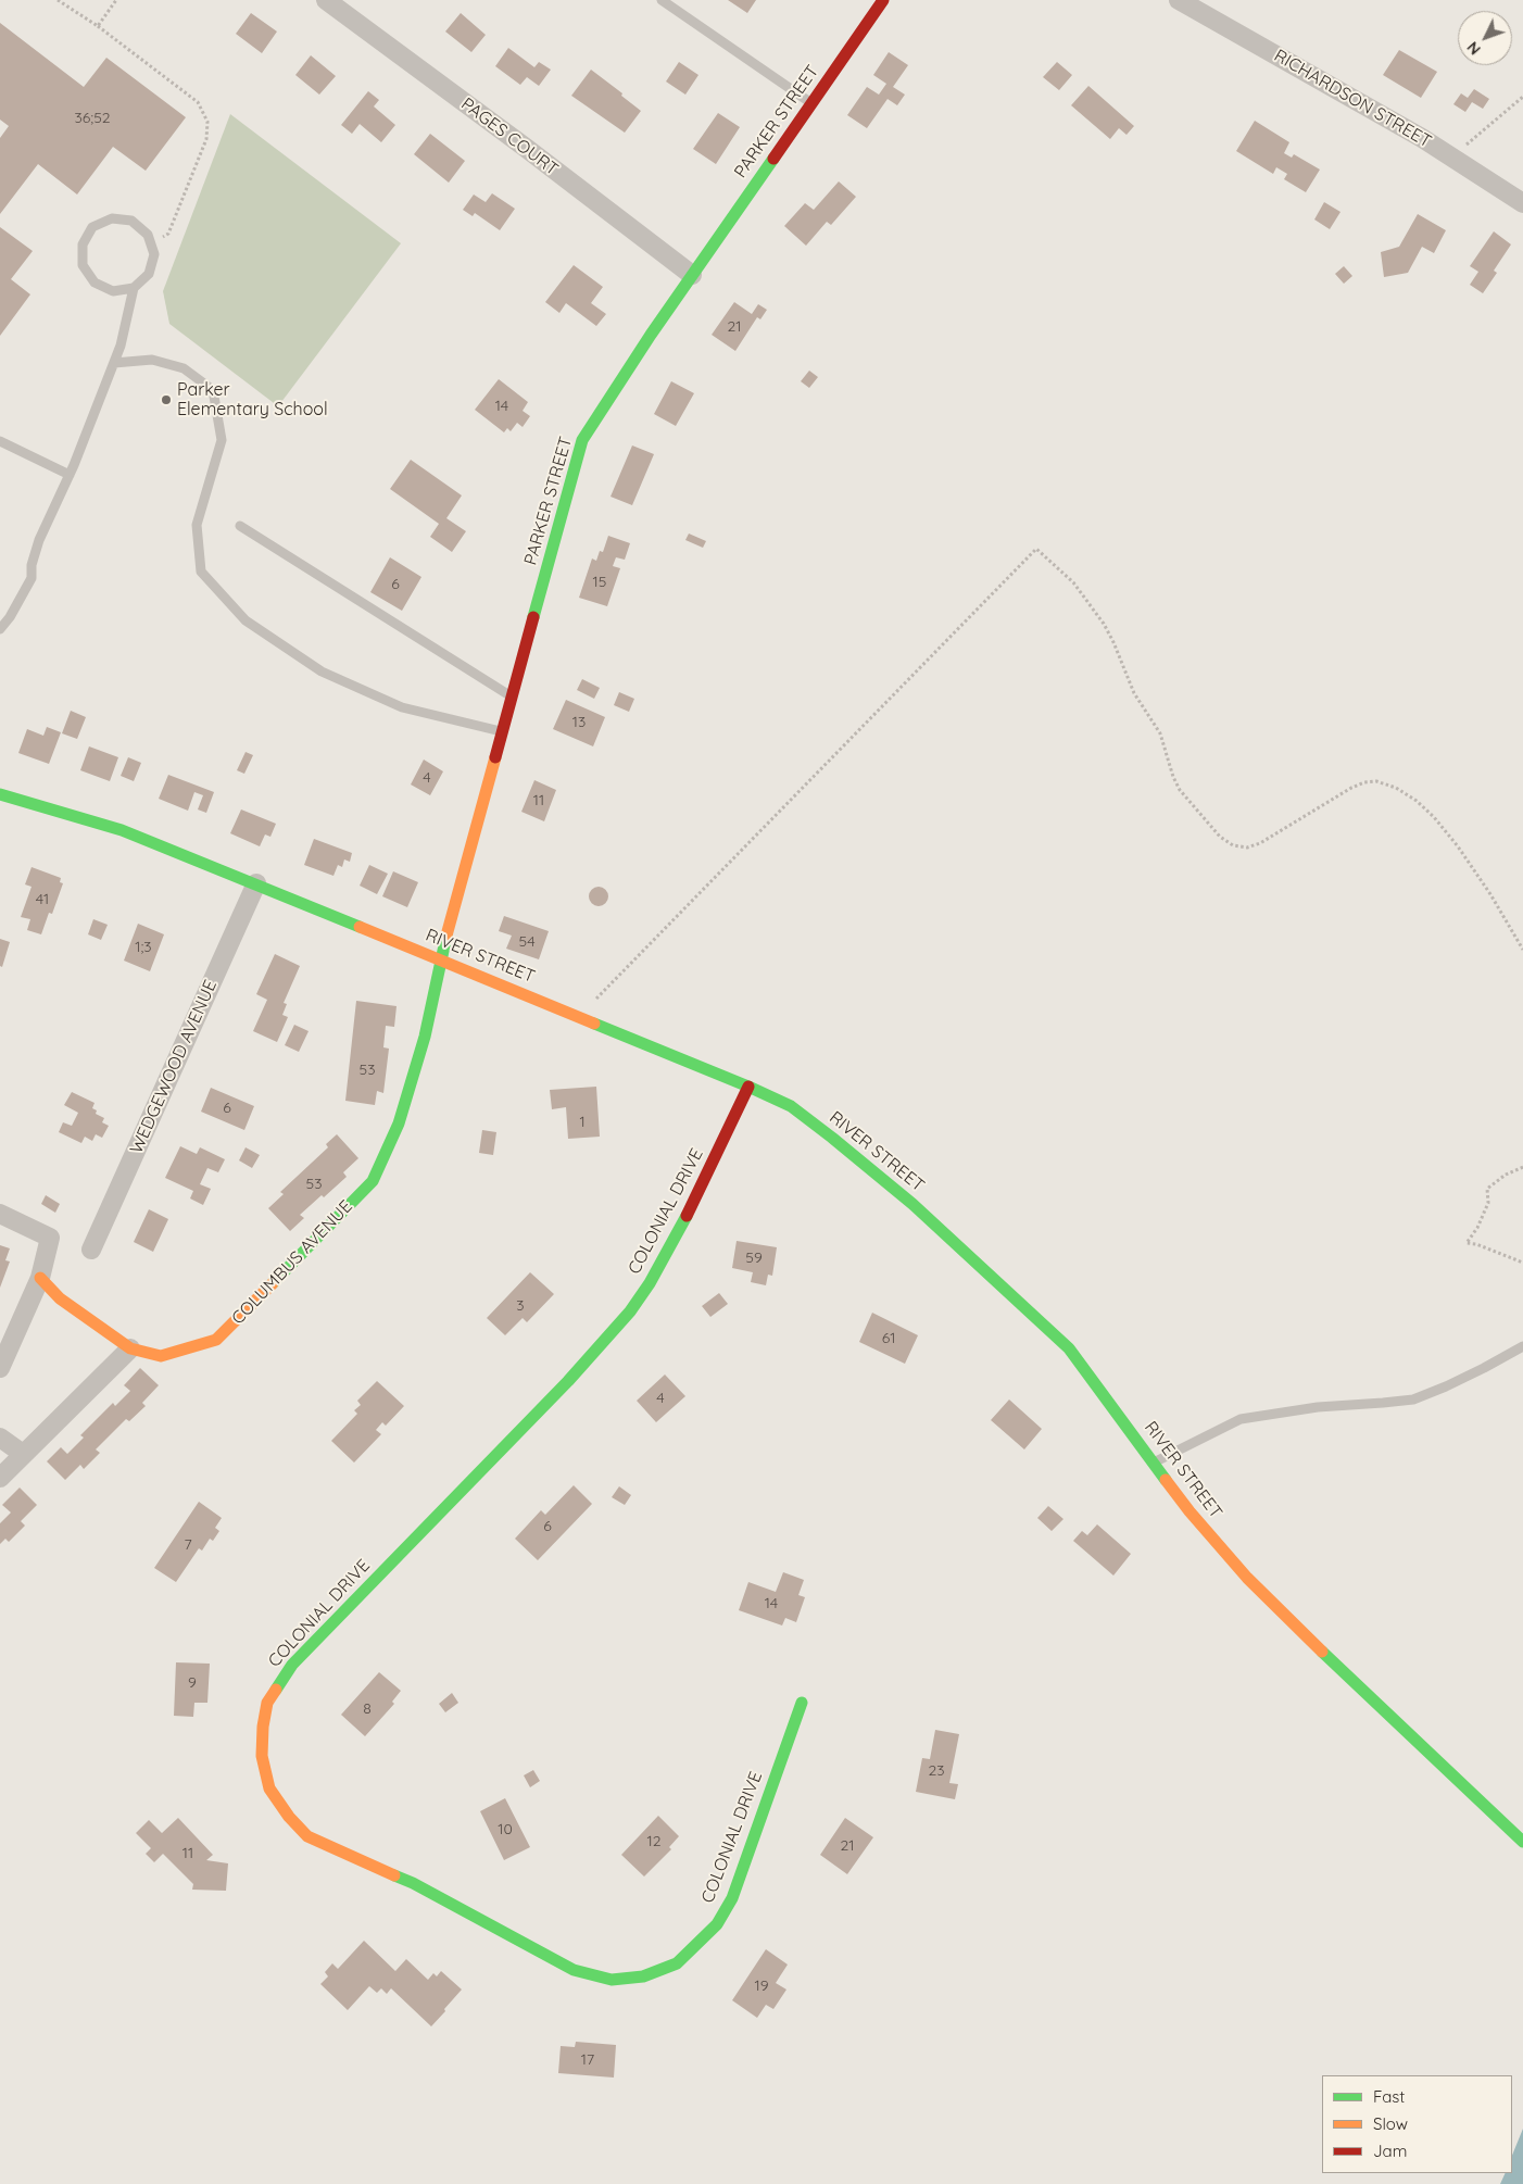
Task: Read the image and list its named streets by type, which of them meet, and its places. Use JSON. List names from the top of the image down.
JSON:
{
  "streets": {
    "street": [
      "RICHARDSON STREET",
      "PARKER STREET",
      "PAGES COURT",
      "RIVER STREET",
      "WEDGEWOOD AVENUE",
      "COLONIAL DRIVE",
      "COLUMBUS AVENUE"
    ]
  },
  "crossings": [
    ["PARKER STREET", "PAGES COURT"],
    ["PARKER STREET", "RIVER STREET"],
    ["PARKER STREET", "COLUMBUS AVENUE"],
    ["RIVER STREET", "WEDGEWOOD AVENUE"],
    ["RIVER STREET", "COLONIAL DRIVE"],
    ["RIVER STREET", "COLUMBUS AVENUE"]
  ],
  "places": ["Parker Elementary School"],
  "house_numbers": [
    "36;52",
    "21",
    "14",
    "15",
    "6",
    "13",
    "4",
    "11",
    "41",
    "54",
    "1;3",
    "53",
    "6",
    "1",
    "53",
    "59",
    "3",
    "61",
    "4",
    "6",
    "7",
    "14",
    "9",
    "8",
    "23",
    "10",
    "12",
    "21",
    "11",
    "19",
    "17"
  ],
  "legend": ["Fast", "Slow", "Jam"],
  "north": "bottom left"
}
